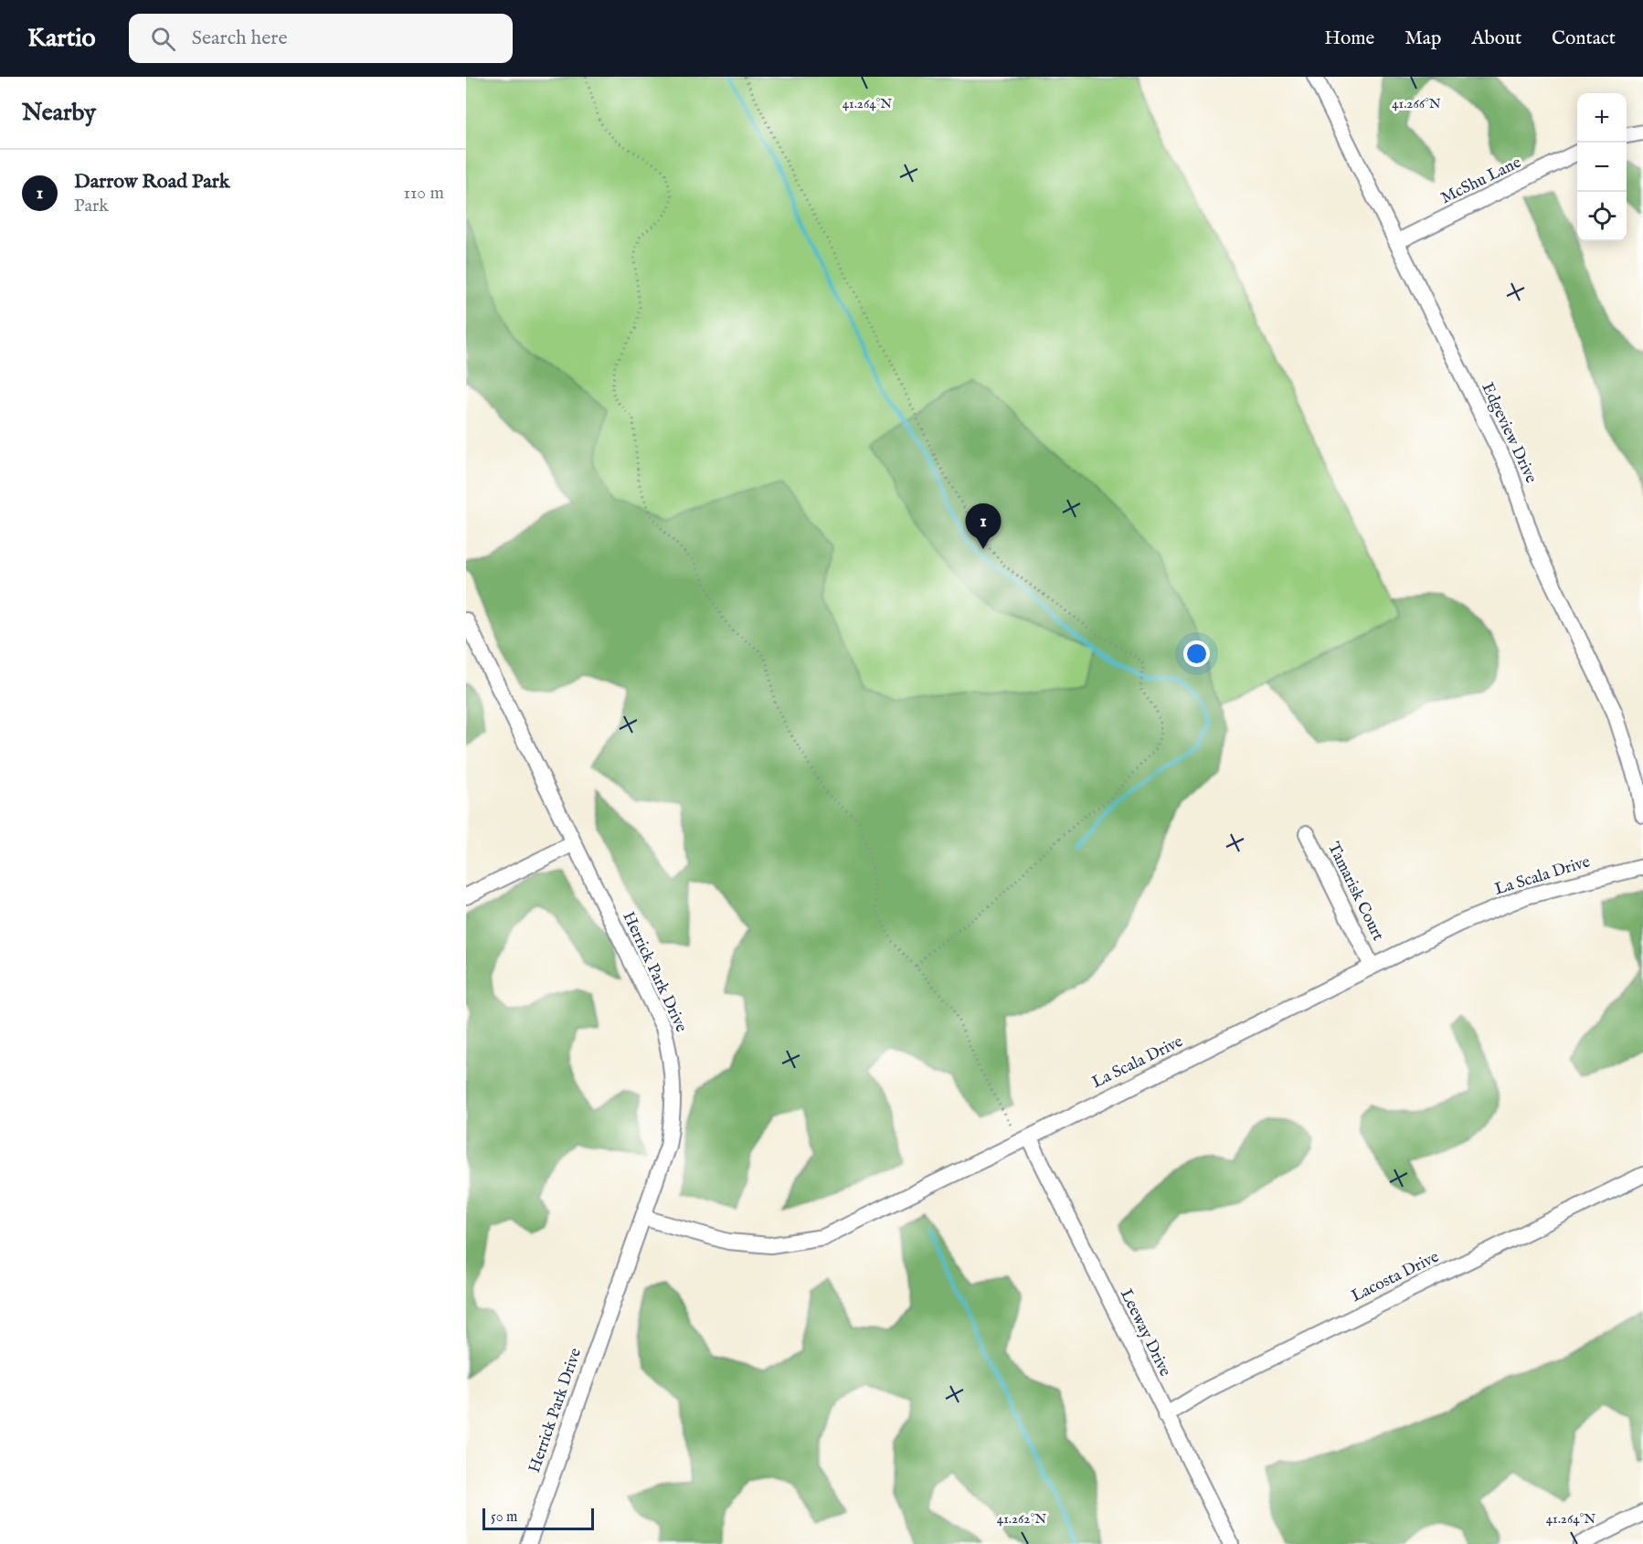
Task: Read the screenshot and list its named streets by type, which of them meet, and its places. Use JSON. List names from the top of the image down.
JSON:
{
  "streets": {
    "street": [
      "McShu Lane",
      "Edgeview Drive",
      "La Scala Drive",
      "Tamarisk Court",
      "Herrick Park Drive",
      "Lacosta Drive",
      "Leeway Drive"
    ]
  },
  "crossings": [
    ["McShu Lane", "Edgeview Drive"],
    ["La Scala Drive", "Tamarisk Court"],
    ["La Scala Drive", "Herrick Park Drive"],
    ["La Scala Drive", "Leeway Drive"],
    ["Lacosta Drive", "Leeway Drive"]
  ],
  "scale_bar": "50 m",
  "page": {
    "header": "Kartio",
    "search": "Search here",
    "nav": [
      "Home",
      "Map",
      "About",
      "Contact"
    ],
    "heading": "Nearby",
    "map_buttons": ["+", "−"],
    "list": [
      {
        "mark": "1",
        "name": "Darrow Road Park",
        "note": "Park",
        "value": "110 m"
      }
    ],
    "pins": "1",
    "scale": "50 m"
  },
  "coordinates": ["41.264°N", "41.266°N", "41.262°N"]
}
